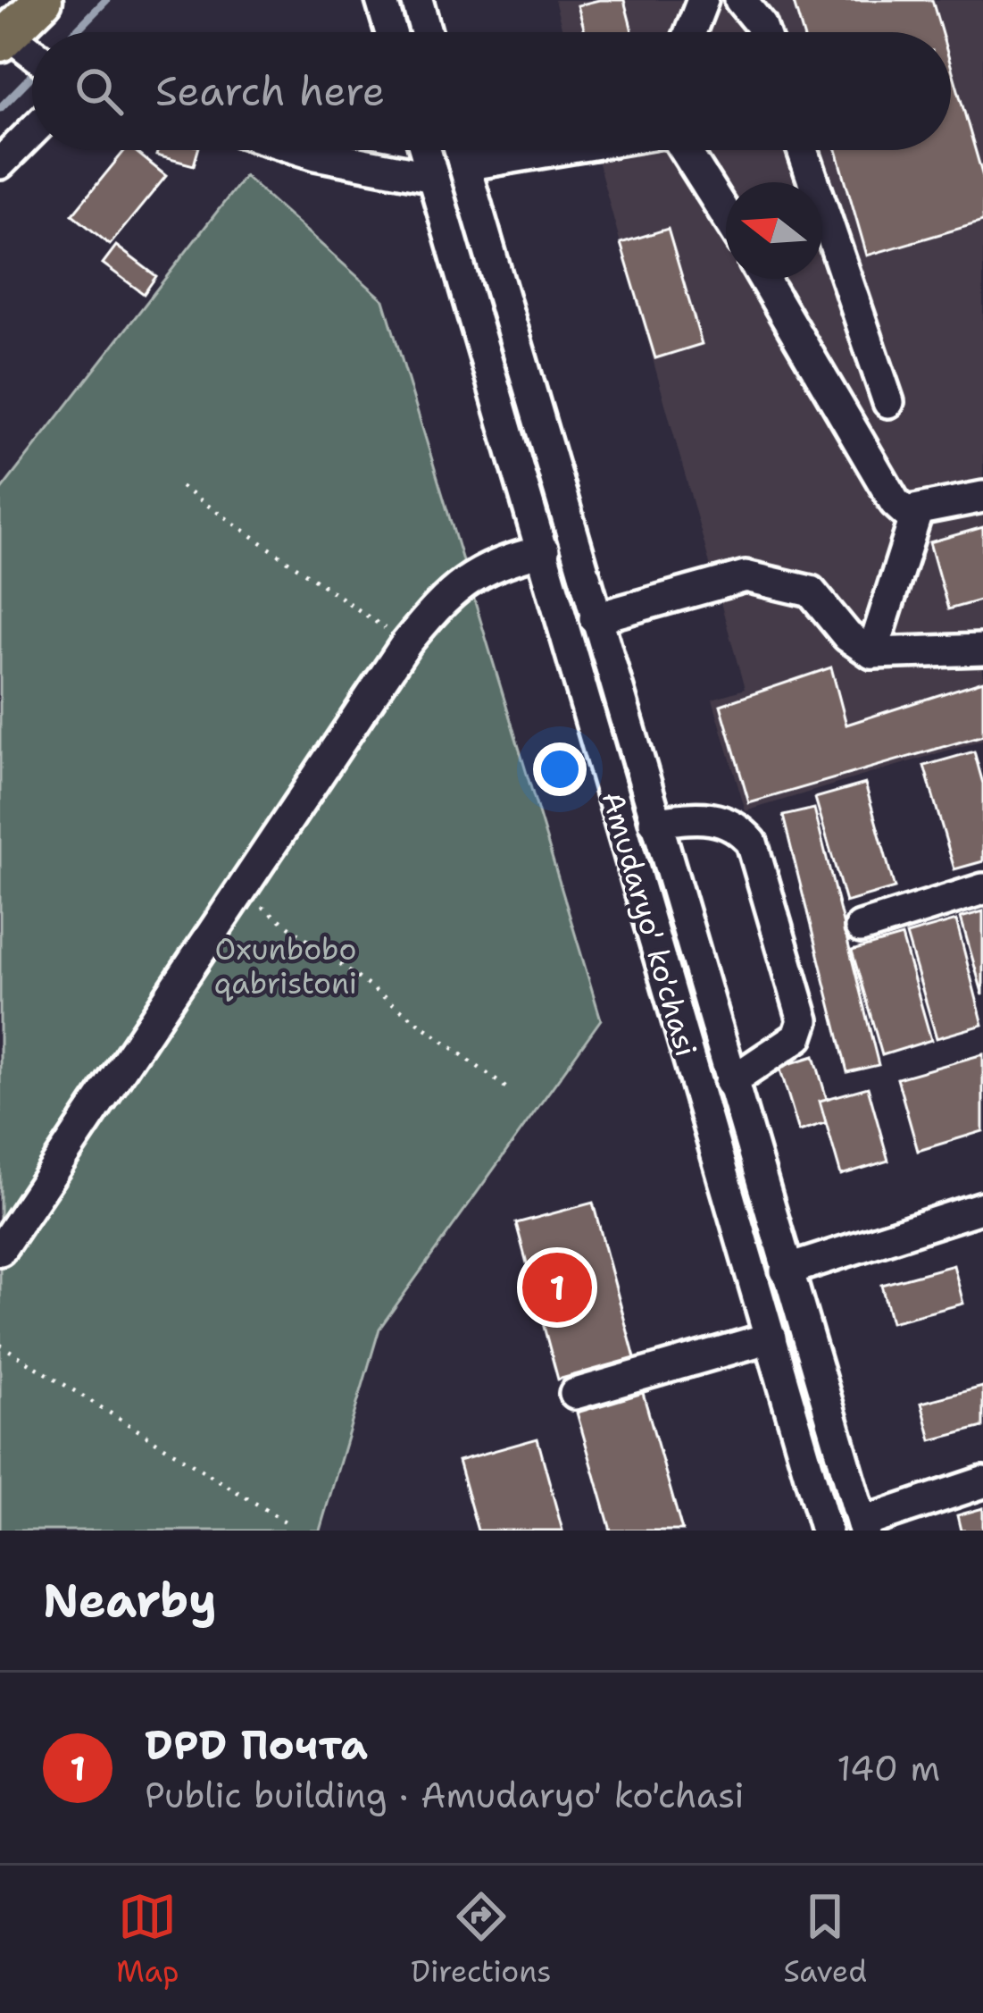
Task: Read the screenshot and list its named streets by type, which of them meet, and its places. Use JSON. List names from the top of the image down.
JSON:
{
  "streets": {
    "street": ["Amudaryo' ko'chasi"]
  },
  "parks": ["Oxunbobo qabristoni"],
  "north": "left",
  "page": {
    "search": "Search here",
    "pins": "1",
    "heading": "Nearby",
    "list": [
      {
        "mark": "1",
        "name": "DPD Почта",
        "note": "Public building · Amudaryo' ko'chasi",
        "value": "140 m"
      }
    ],
    "nav": ["Map", "Directions", "Saved"]
  }
}
